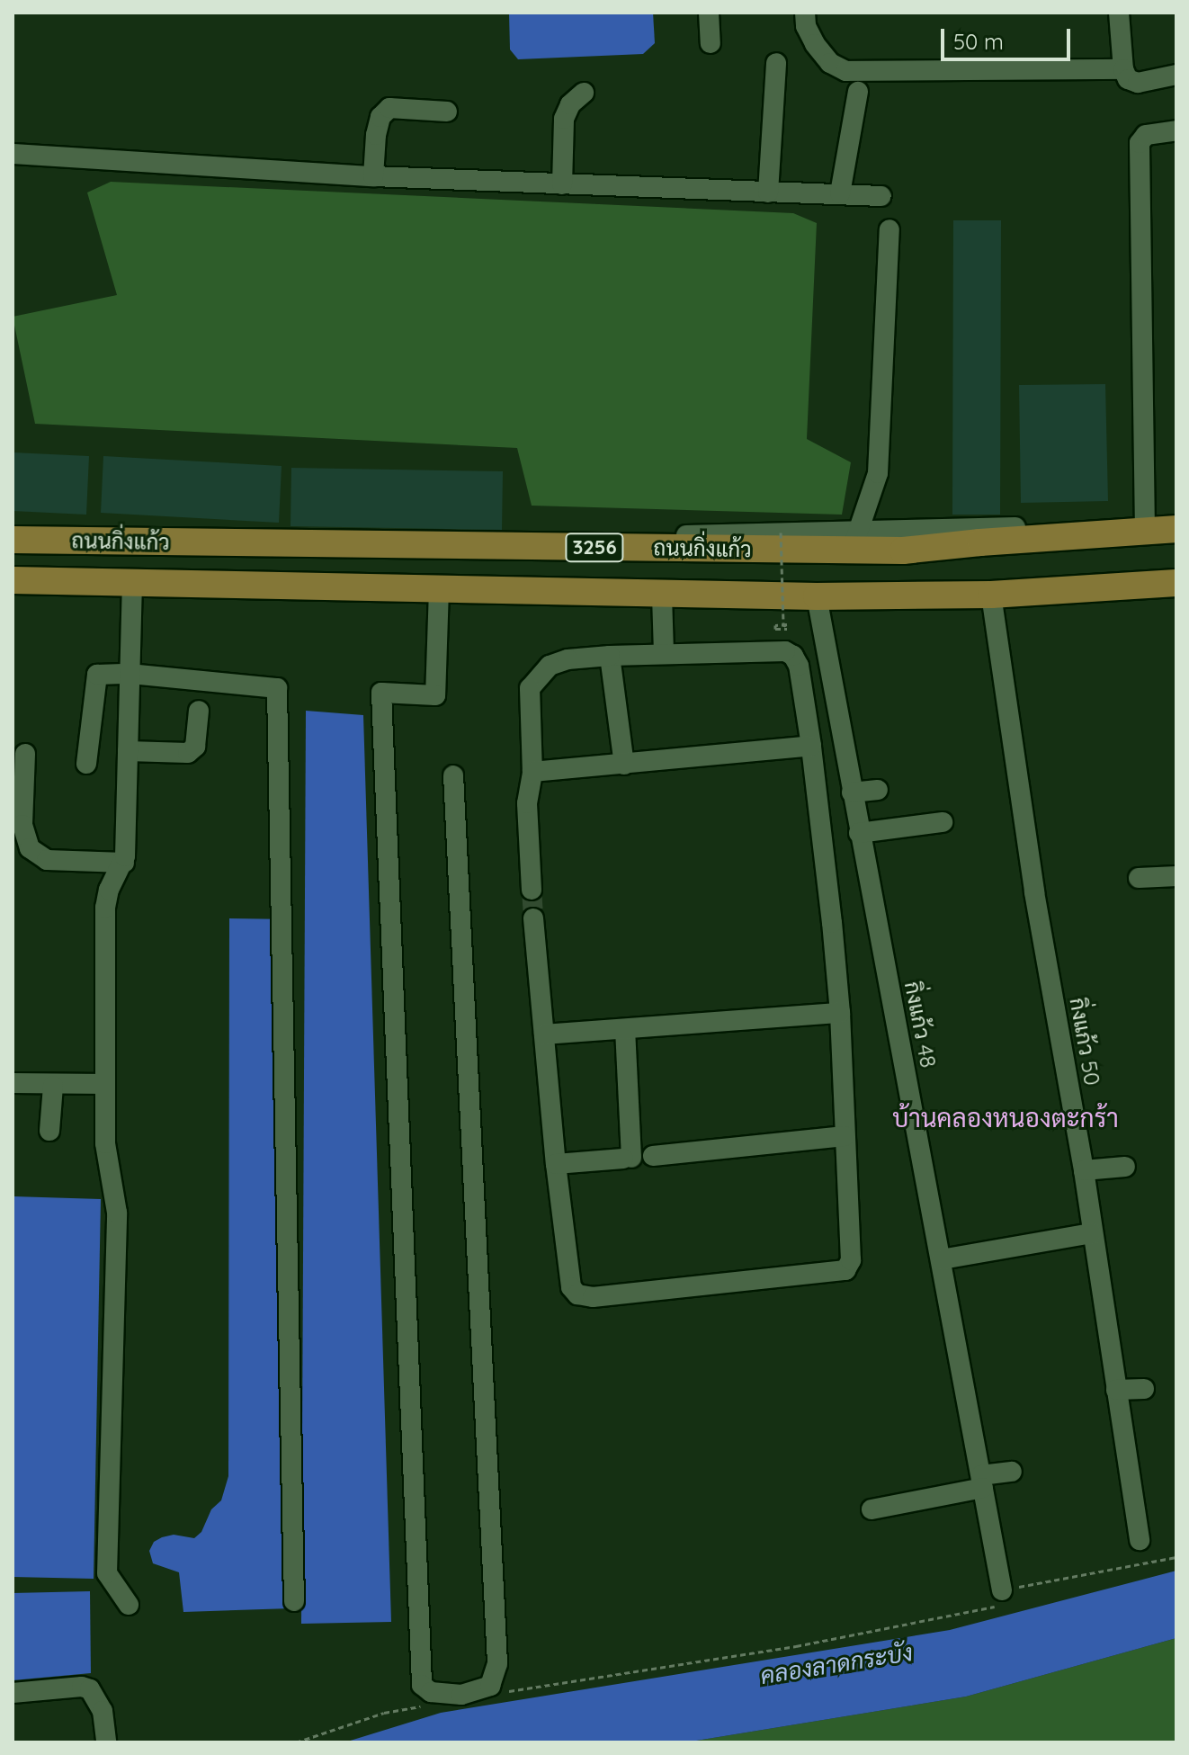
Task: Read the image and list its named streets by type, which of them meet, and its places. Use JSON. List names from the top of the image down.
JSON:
{
  "streets": {
    "main road": ["ถนนกิ่งแก้ว", "3256"],
    "street": ["กิ่งแก้ว 48", "กิ่งแก้ว 50"]
  },
  "crossings": [
    ["ถนนกิ่งแก้ว", "กิ่งแก้ว 48"],
    ["ถนนกิ่งแก้ว", "กิ่งแก้ว 50"]
  ],
  "districts": ["บ้านคลองหนองตะกร้า"],
  "water": ["คลองลาดกระบัง"],
  "scale_bar": "50 m"
}
